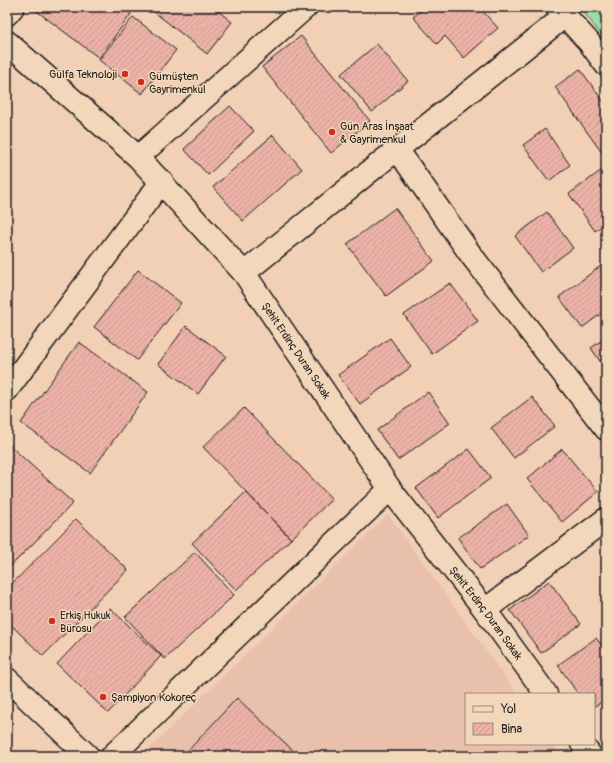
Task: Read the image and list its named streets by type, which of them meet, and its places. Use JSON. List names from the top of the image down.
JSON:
{
  "streets": {
    "street": ["Şehit Erdinç Duran Sokak"]
  },
  "places": [
    "Gülfa Teknoloji",
    "Gümüşten Gayrimenkul",
    "Gün Aras İnşaat & Gayrimenkul",
    "Erkiş Hukuk Bürosu",
    "Şampiyon Kokoreç"
  ],
  "legend": ["Yol", "Bina"]
}
